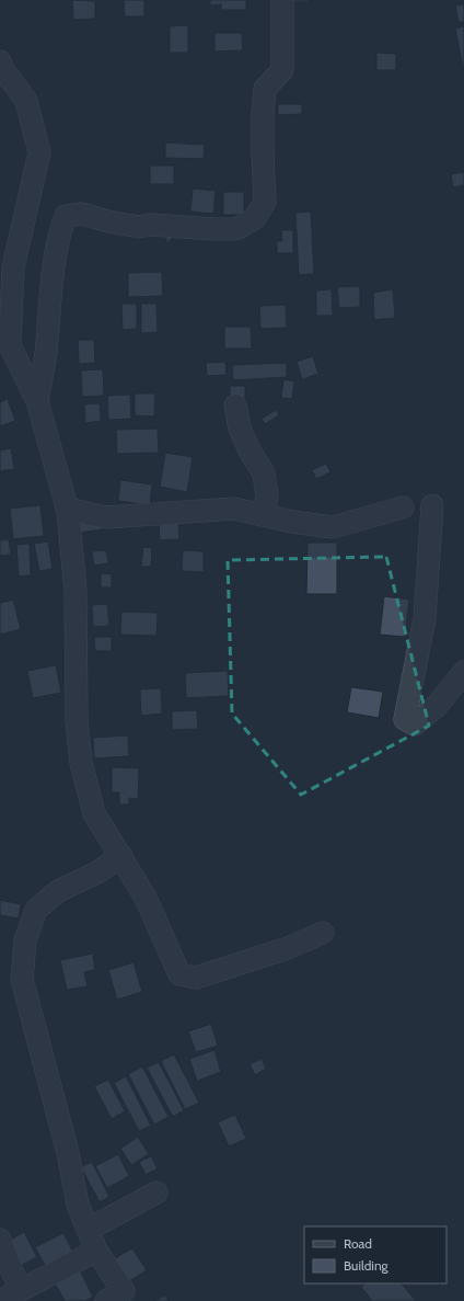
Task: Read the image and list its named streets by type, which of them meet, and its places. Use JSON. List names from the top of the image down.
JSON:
{
  "legend": ["Road", "Building"]
}
